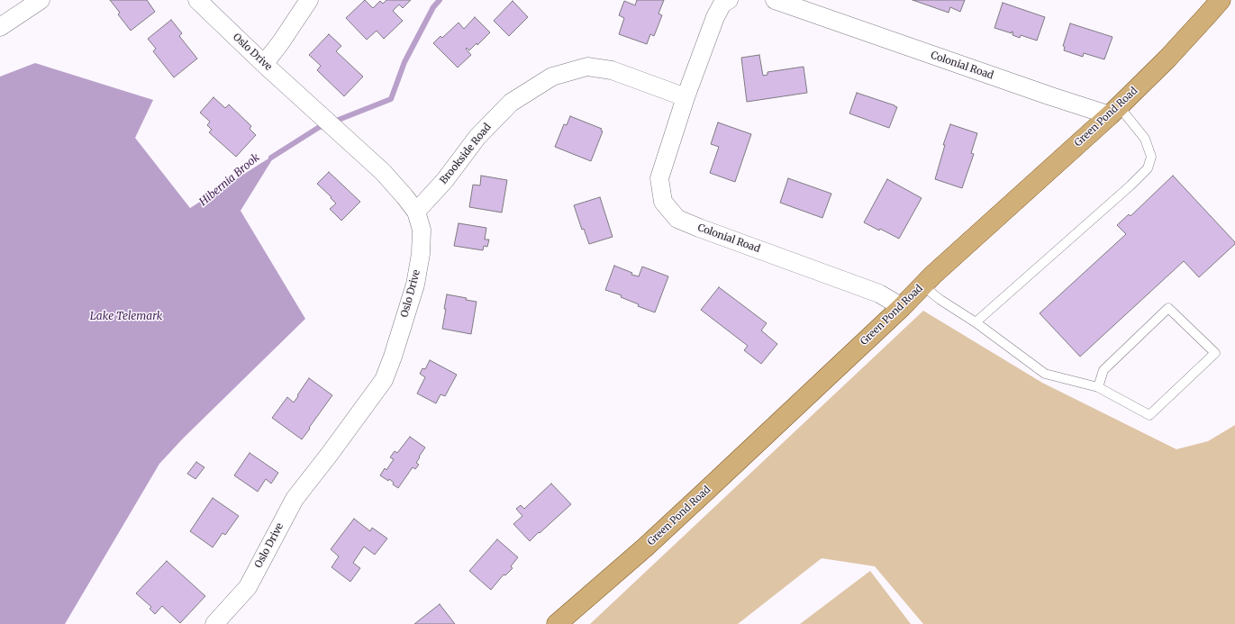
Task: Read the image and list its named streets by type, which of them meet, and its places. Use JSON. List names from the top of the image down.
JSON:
{
  "streets": {
    "main road": ["Green Pond Road"],
    "street": ["Oslo Drive", "Colonial Road", "Brookside Road"]
  },
  "crossings": [
    ["Oslo Drive", "Brookside Road"],
    ["Colonial Road", "Green Pond Road"],
    ["Colonial Road", "Brookside Road"]
  ],
  "water": ["Hibernia Brook", "Lake Telemark"]
}
